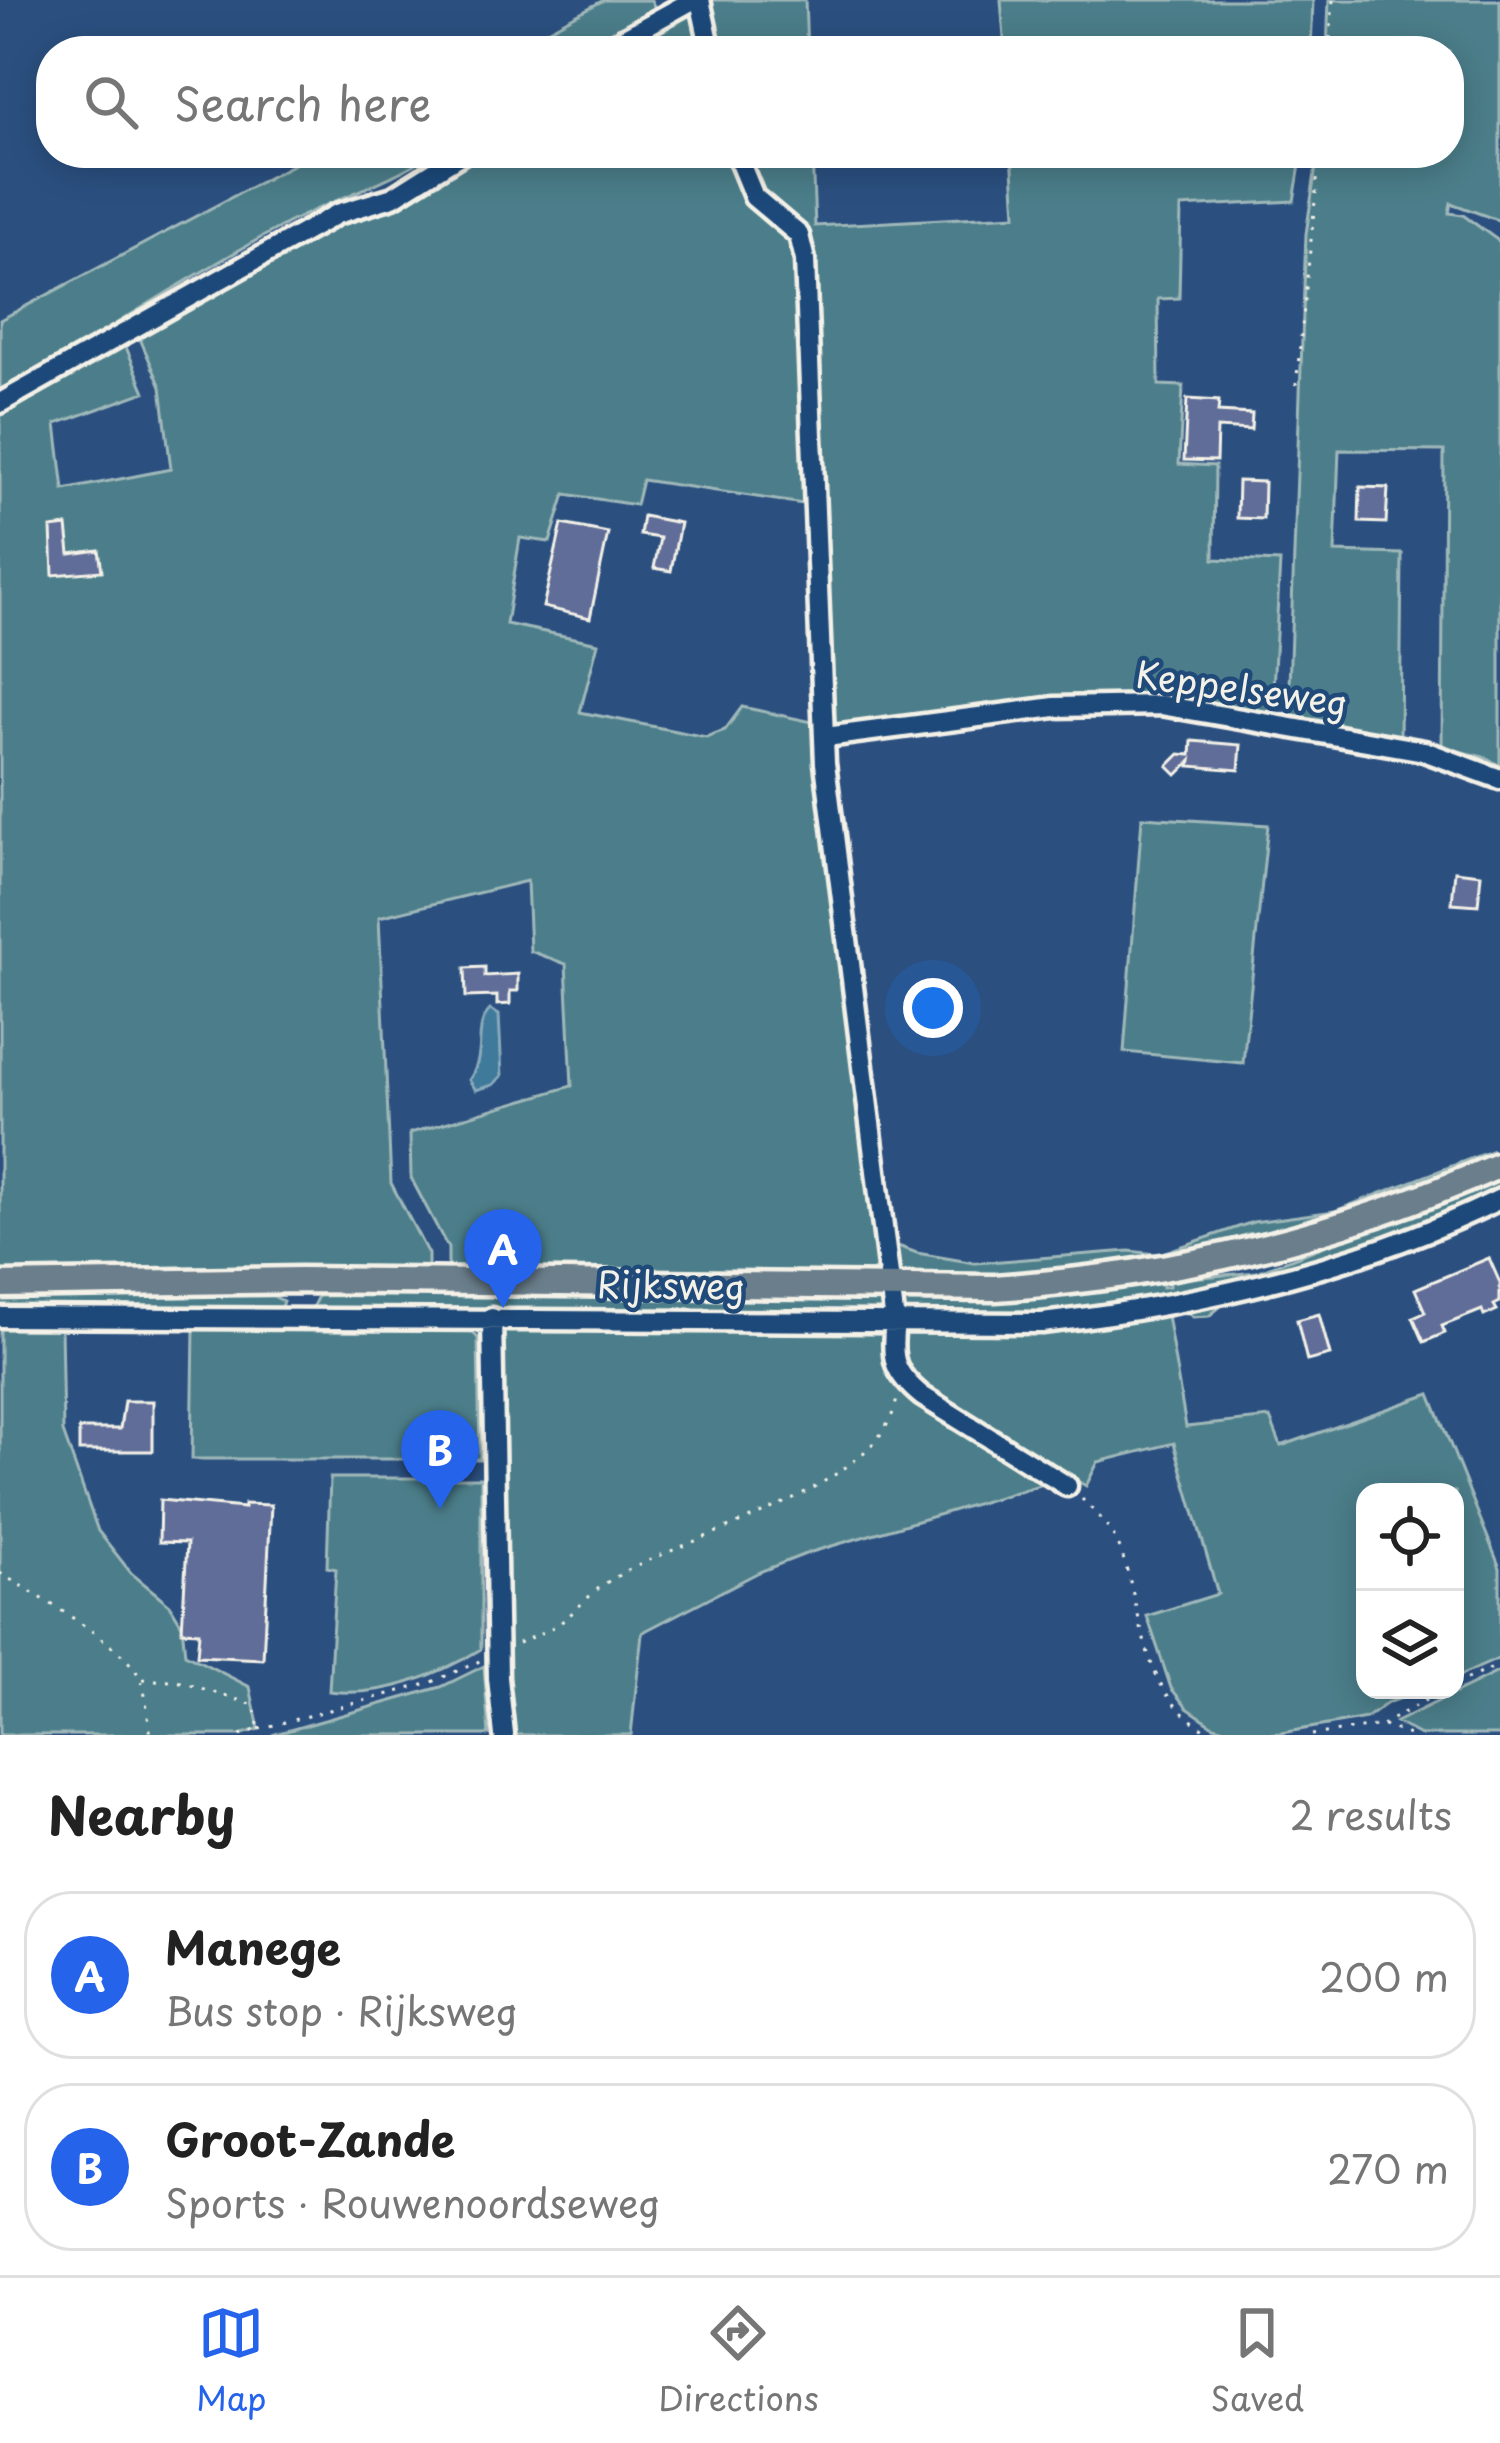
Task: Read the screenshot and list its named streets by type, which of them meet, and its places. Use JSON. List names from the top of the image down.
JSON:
{
  "streets": {
    "main road": ["Rijksweg"],
    "street": ["Keppelseweg"]
  },
  "page": {
    "search": "Search here",
    "pins": ["A", "B"],
    "heading": ["Nearby", "2 results"],
    "list": [
      {
        "mark": "A",
        "name": "Manege",
        "note": "Bus stop · Rijksweg",
        "value": "200 m"
      },
      {
        "mark": "B",
        "name": "Groot-Zande",
        "note": "Sports · Rouwenoordseweg",
        "value": "270 m"
      }
    ],
    "nav": ["Map", "Directions", "Saved"]
  }
}
